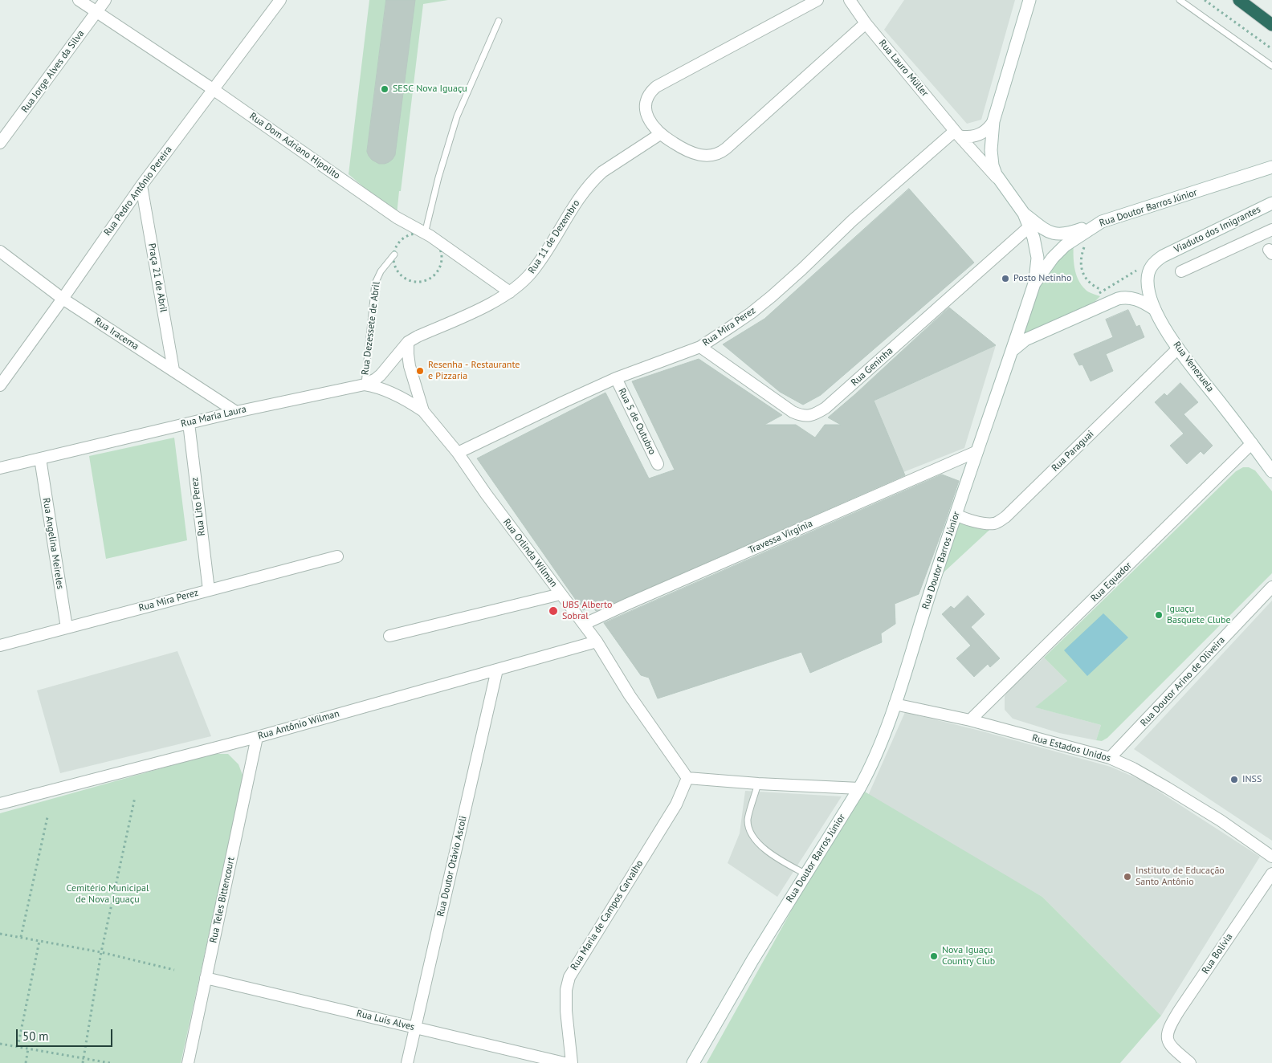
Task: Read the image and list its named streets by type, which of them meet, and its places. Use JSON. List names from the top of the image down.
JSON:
{
  "streets": {
    "main road": [
      "Rua Lauro Müller",
      "Rua Doutor Barros Júnior",
      "Viaduto dos Imigrantes",
      "Rua Venezuela"
    ],
    "street": [
      "Rua Jorge Alves da Silva",
      "Rua Dom Adriano Hipolito",
      "Rua Pedro Antônio Pereira",
      "Rua 11 de Dezembro",
      "Praça 21 de Abril",
      "Rua Mira Perez",
      "Rua Iracema",
      "Rua Geninha",
      "Rua Maria Laura",
      "Rua 5 de Outubro",
      "Rua Paraguai",
      "Rua Lito Perez",
      "Travessa Virgínia",
      "Rua Angelina Meireles",
      "Rua Orlinda Wilman",
      "Rua Equador",
      "Rua Doutor Arino de Oliveira",
      "Rua Antônio Wilman",
      "Rua Estados Unidos",
      "Rua Doutor Otávio Ascoli",
      "Rua Teles Bittencourt",
      "Rua Maria de Campos Carvalho",
      "Rua Bolívia",
      "Rua Luís Alves"
    ],
    "lane": ["Rua Dezessete de Abril"]
  },
  "crossings": [
    ["Rua Lauro Müller", "Rua Doutor Barros Júnior"],
    ["Rua Lauro Müller", "Rua Mira Perez"],
    ["Rua Lauro Müller", "Rua Geninha"],
    ["Rua Jorge Alves da Silva", "Rua Dom Adriano Hipolito"],
    ["Rua Dom Adriano Hipolito", "Rua Pedro Antônio Pereira"],
    ["Rua Dom Adriano Hipolito", "Rua 11 de Dezembro"],
    ["Rua Dom Adriano Hipolito", "Rua Dezessete de Abril"],
    ["Rua Pedro Antônio Pereira", "Praça 21 de Abril"],
    ["Rua Pedro Antônio Pereira", "Rua Iracema"],
    ["Rua Doutor Barros Júnior", "Rua Paraguai"],
    ["Rua Doutor Barros Júnior", "Travessa Virgínia"],
    ["Rua Doutor Barros Júnior", "Rua Estados Unidos"],
    ["Viaduto dos Imigrantes", "Rua Venezuela"],
    ["Rua 11 de Dezembro", "Rua Dezessete de Abril"],
    ["Rua 11 de Dezembro", "Rua Maria Laura"],
    ["Rua 11 de Dezembro", "Rua Orlinda Wilman"],
    ["Praça 21 de Abril", "Rua Iracema"],
    ["Rua Mira Perez", "Rua Geninha"],
    ["Rua Mira Perez", "Rua 5 de Outubro"],
    ["Rua Mira Perez", "Rua Lito Perez"],
    ["Rua Mira Perez", "Rua Angelina Meireles"],
    ["Rua Mira Perez", "Rua Orlinda Wilman"],
    ["Rua Dezessete de Abril", "Rua Maria Laura"],
    ["Rua Iracema", "Rua Maria Laura"],
    ["Rua Venezuela", "Rua Paraguai"],
    ["Rua Venezuela", "Rua Equador"],
    ["Rua Maria Laura", "Rua Lito Perez"],
    ["Rua Maria Laura", "Rua Angelina Meireles"],
    ["Travessa Virgínia", "Rua Orlinda Wilman"],
    ["Rua Orlinda Wilman", "Rua Antônio Wilman"],
    ["Rua Orlinda Wilman", "Rua Maria de Campos Carvalho"],
    ["Rua Equador", "Rua Estados Unidos"],
    ["Rua Doutor Arino de Oliveira", "Rua Estados Unidos"],
    ["Rua Antônio Wilman", "Rua Doutor Otávio Ascoli"],
    ["Rua Antônio Wilman", "Rua Teles Bittencourt"],
    ["Rua Doutor Otávio Ascoli", "Rua Luís Alves"],
    ["Rua Teles Bittencourt", "Rua Luís Alves"]
  ],
  "parks": ["Cemitério Municipal de Nova Iguaçu"],
  "places": [
    "SESC Nova Iguaçu",
    "Posto Netinho",
    "Resenha - Restaurante e Pizzaria",
    "UBS Alberto Sobral",
    "Iguaçu Basquete Clube",
    "INSS",
    "Instituto de Educação Santo Antônio",
    "Nova Iguaçu Country Club"
  ],
  "scale_bar": "50 m"
}
